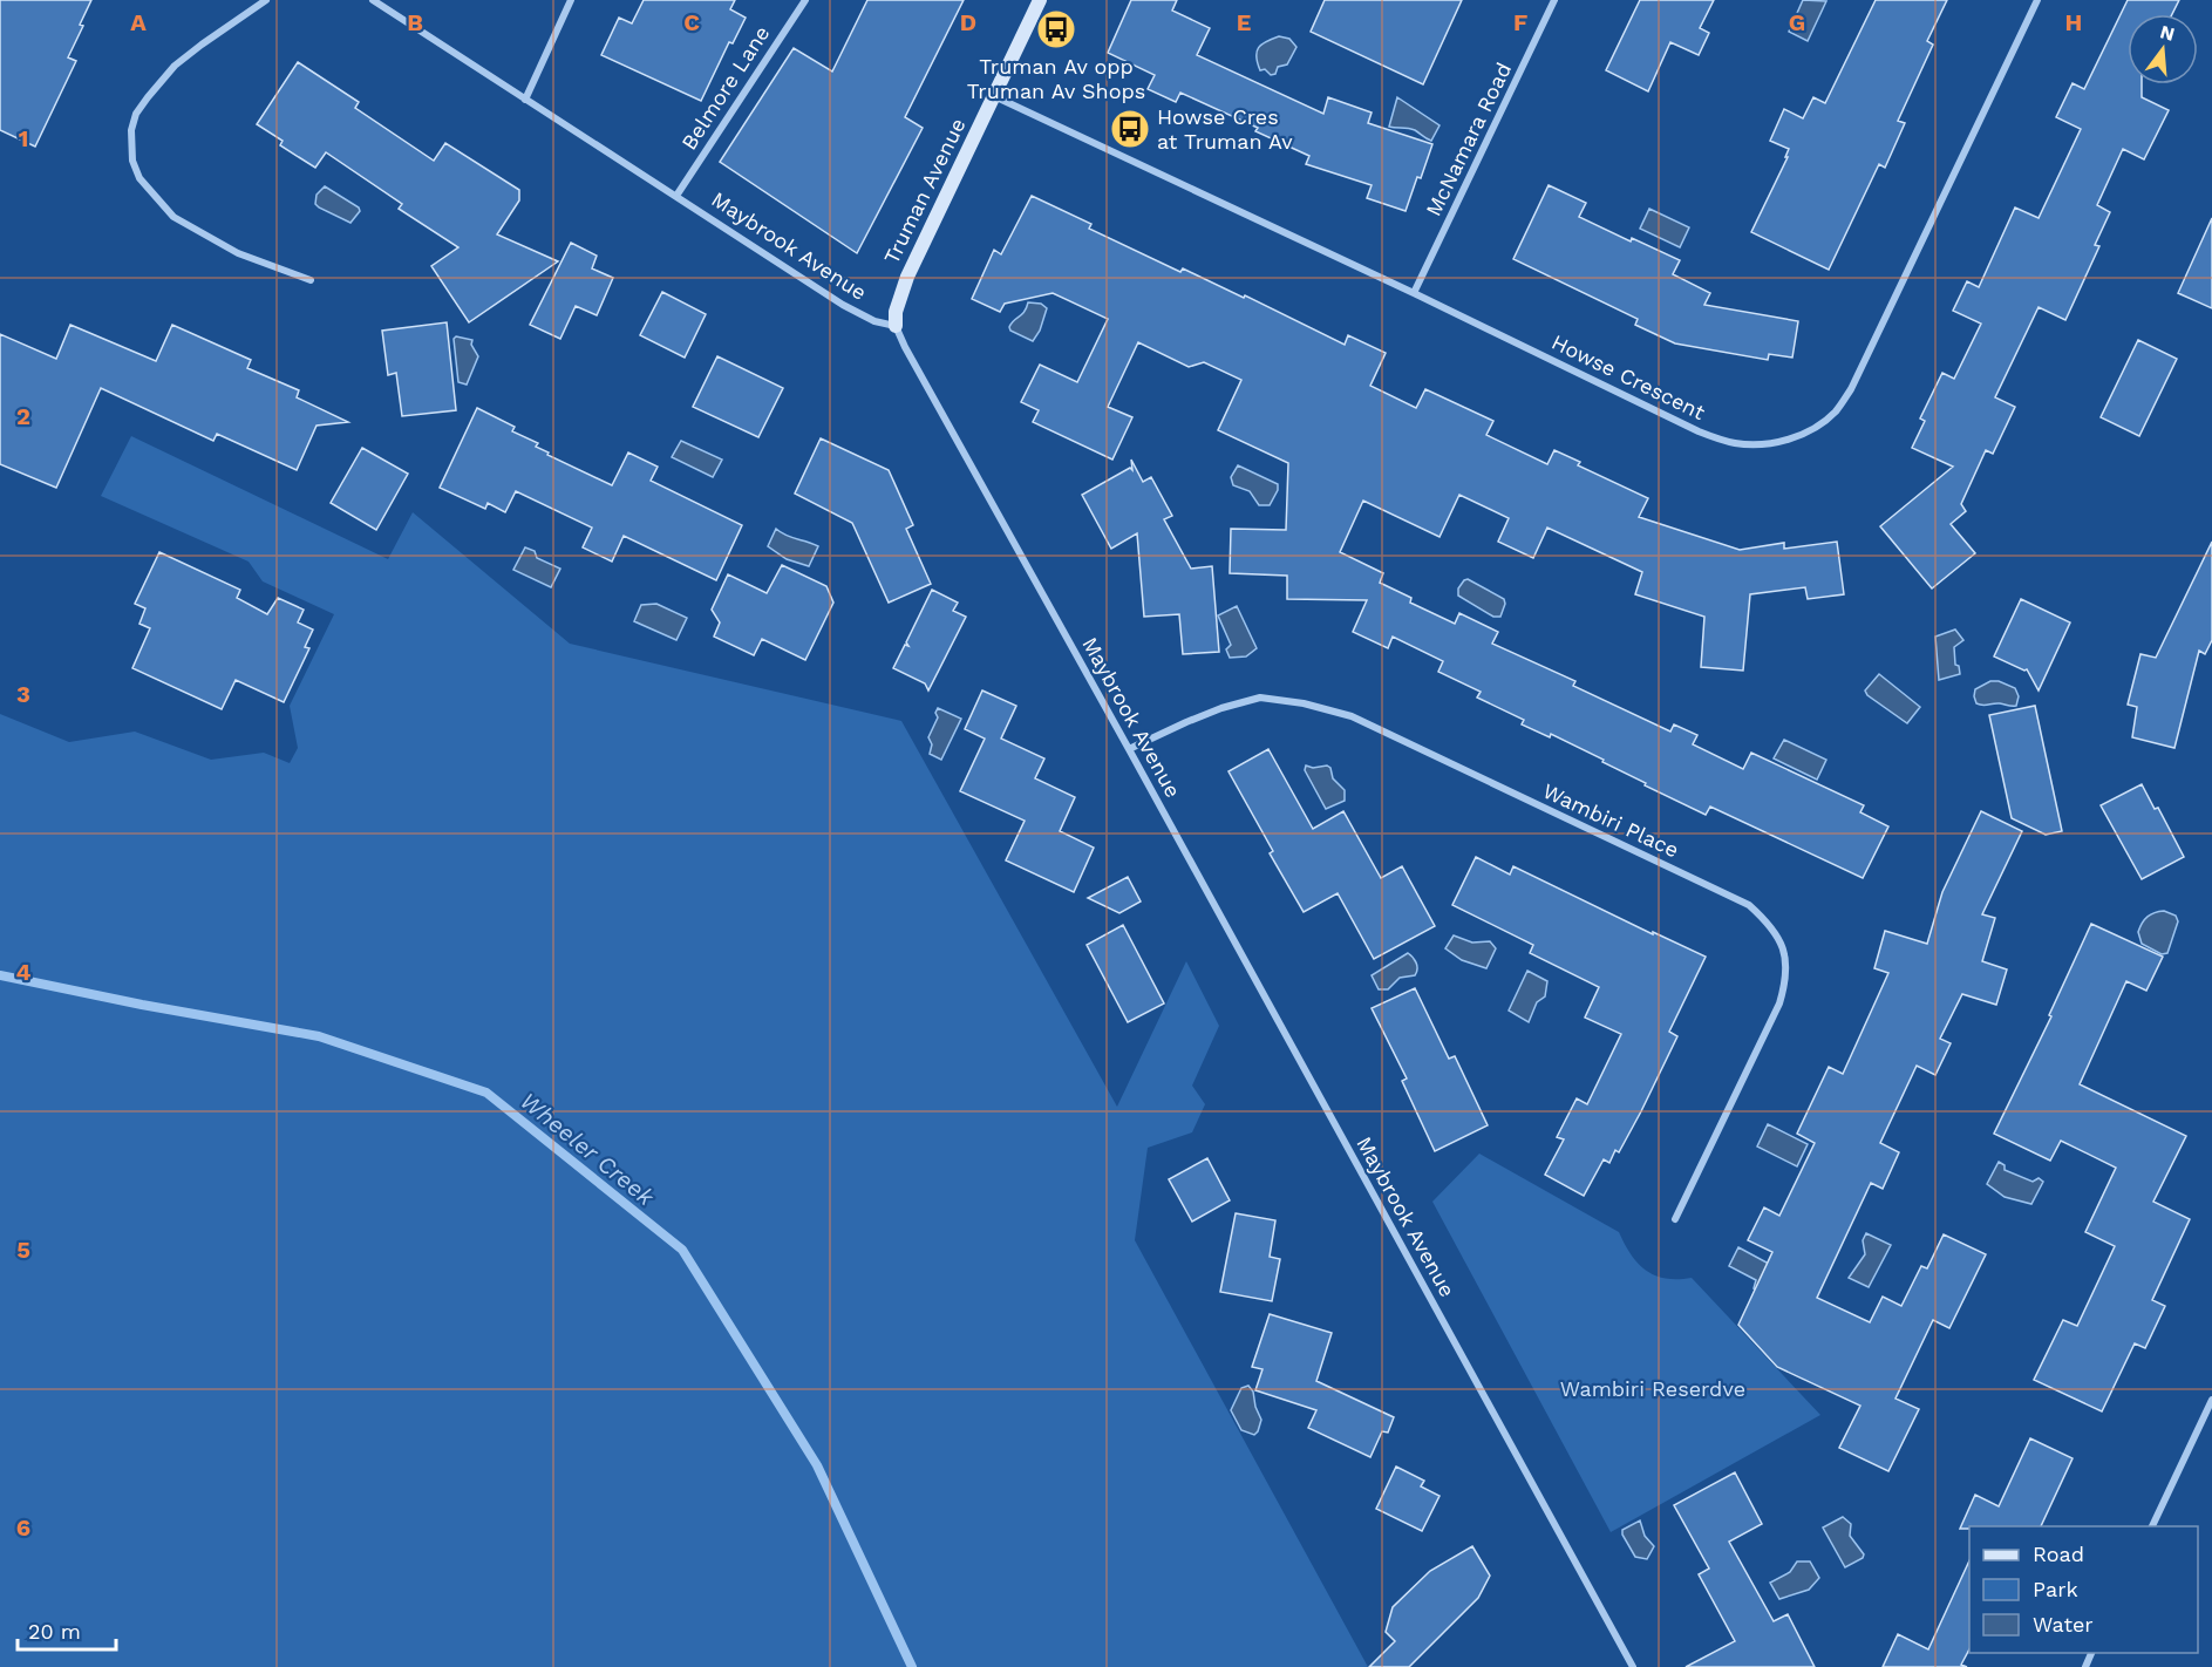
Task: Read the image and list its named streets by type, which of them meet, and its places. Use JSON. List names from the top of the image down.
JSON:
{
  "streets": {
    "street": [
      "Belmore Lane",
      "McNamara Road",
      "Truman Avenue",
      "Maybrook Avenue",
      "Howse Crescent",
      "Wambiri Place"
    ]
  },
  "crossings": [
    ["Belmore Lane", "Maybrook Avenue"],
    ["McNamara Road", "Howse Crescent"],
    ["Truman Avenue", "Maybrook Avenue"],
    ["Truman Avenue", "Howse Crescent"],
    ["Maybrook Avenue", "Wambiri Place"]
  ],
  "water": ["Wheeler Creek"],
  "parks": ["Wambiri Reserdve"],
  "places": {
    "bus stop": ["Truman Av opp Truman Av Shops", "Howse Cres at Truman Av"]
  },
  "legend": ["Road", "Park", "Water"],
  "scale_bar": "20 m",
  "north": "top",
  "grid": {
    "columns": [
      "A",
      "B",
      "C",
      "D",
      "E",
      "F",
      "G",
      "H"
    ],
    "rows": [
      "1",
      "2",
      "3",
      "4",
      "5",
      "6"
    ]
  }
}
